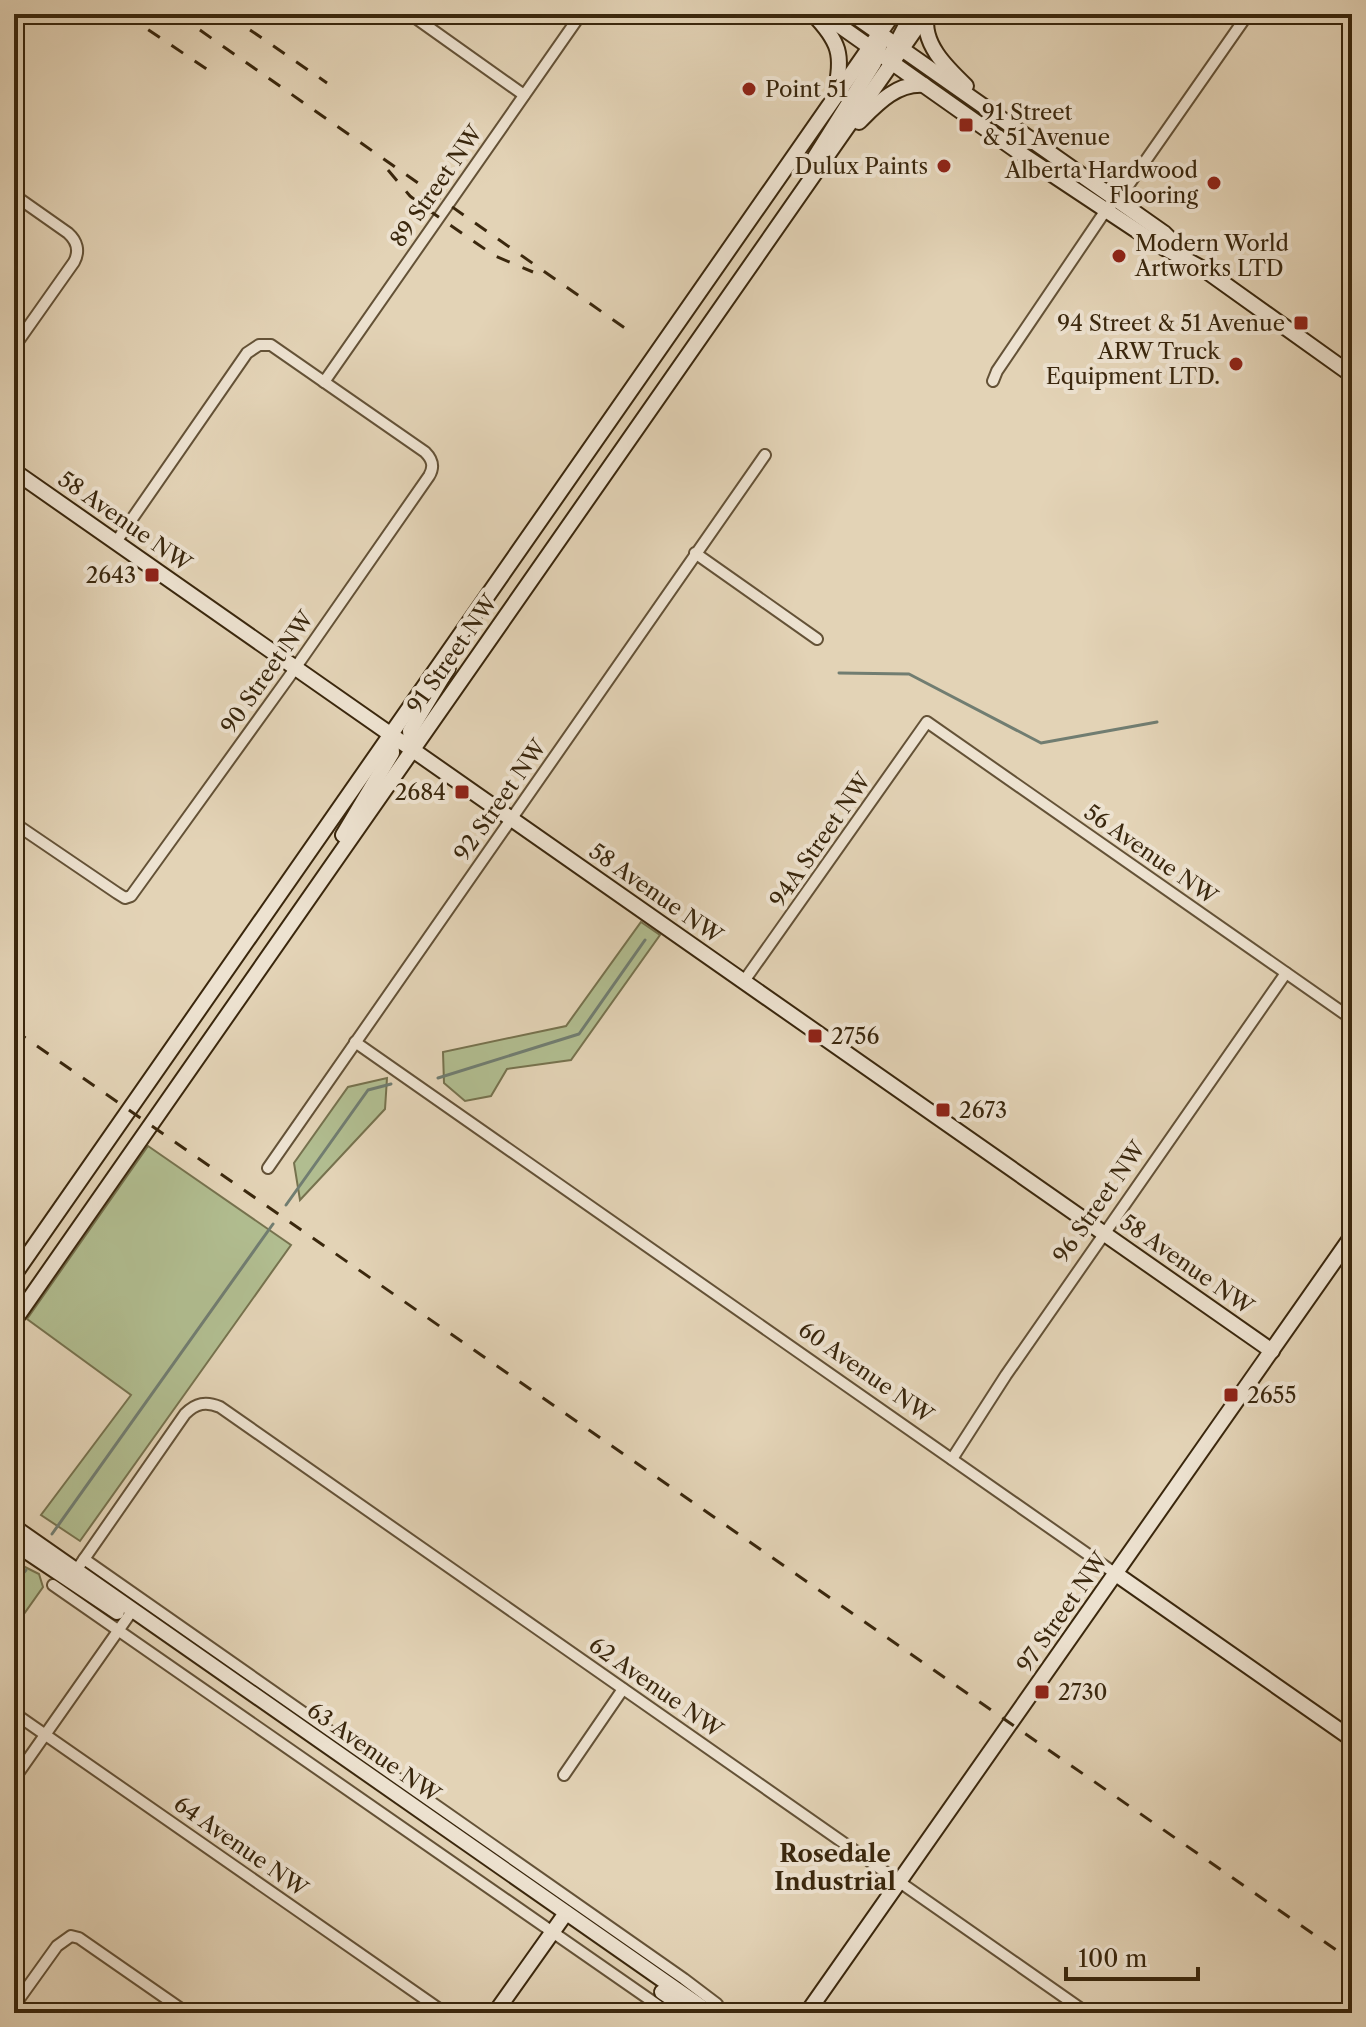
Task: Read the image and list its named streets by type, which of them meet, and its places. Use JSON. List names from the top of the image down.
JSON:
{
  "streets": {
    "main road": [
      "58 Avenue NW",
      "91 Street NW",
      "60 Avenue NW",
      "97 Street NW",
      "63 Avenue NW"
    ],
    "street": [
      "89 Street NW",
      "90 Street NW",
      "92 Street NW",
      "94A Street NW",
      "56 Avenue NW",
      "96 Street NW",
      "62 Avenue NW",
      "64 Avenue NW"
    ]
  },
  "crossings": [
    ["89 Street NW", "90 Street NW"],
    ["58 Avenue NW", "91 Street NW"],
    ["58 Avenue NW", "90 Street NW"],
    ["58 Avenue NW", "92 Street NW"],
    ["58 Avenue NW", "94A Street NW"],
    ["58 Avenue NW", "96 Street NW"],
    ["58 Avenue NW", "97 Street NW"],
    ["92 Street NW", "60 Avenue NW"],
    ["94A Street NW", "56 Avenue NW"],
    ["56 Avenue NW", "96 Street NW"],
    ["96 Street NW", "60 Avenue NW"],
    ["60 Avenue NW", "97 Street NW"],
    ["97 Street NW", "62 Avenue NW"],
    ["62 Avenue NW", "63 Avenue NW"]
  ],
  "districts": ["Rosedale Industrial"],
  "places": {
    "other": [
      "Point 51",
      "Dulux Paints",
      "Alberta Hardwood Flooring",
      "Modern World Artworks LTD",
      "ARW Truck Equipment LTD."
    ],
    "transit": [
      "91 Street & 51 Avenue",
      "94 Street & 51 Avenue",
      "2643",
      "2684",
      "2756",
      "2673",
      "2655",
      "2730"
    ]
  },
  "scale_bar": "100 m"
}
